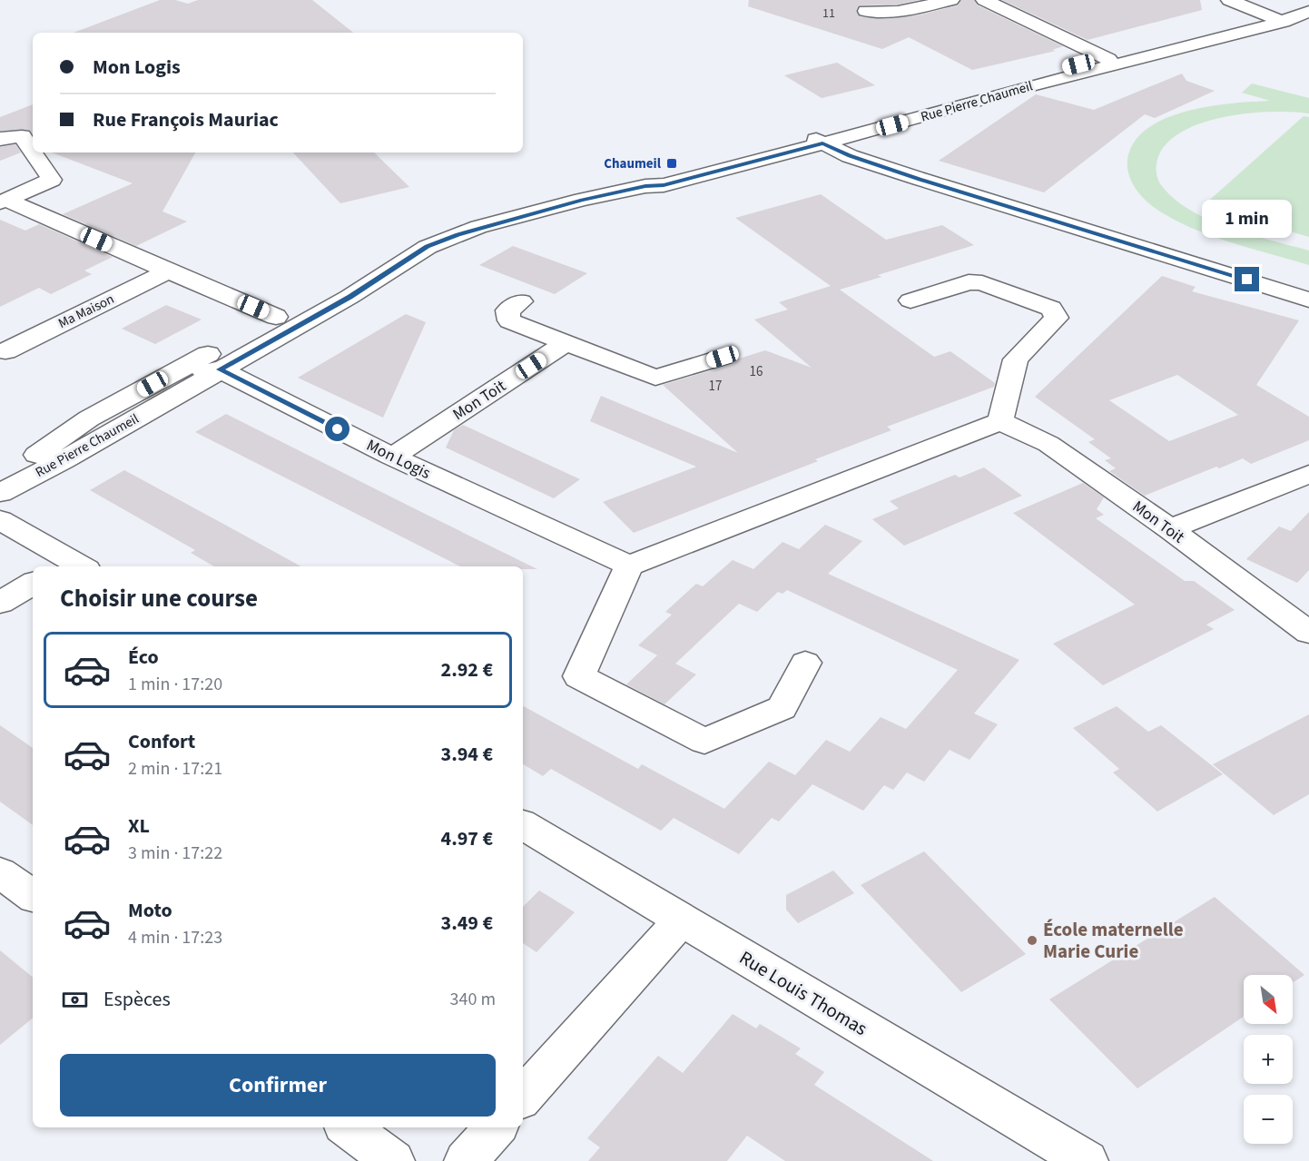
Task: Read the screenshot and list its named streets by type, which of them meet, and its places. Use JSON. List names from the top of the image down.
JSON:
{
  "streets": {
    "street": [
      "Rue Pierre Chaumeil",
      "Ma Maison",
      "Mon Toit",
      "Mon Logis",
      "Rue Louis Thomas"
    ]
  },
  "crossings": [
    ["Rue Pierre Chaumeil", "Mon Logis"],
    ["Mon Toit", "Mon Logis"]
  ],
  "places": {
    "transit": ["Chaumeil"],
    "other": ["École maternelle Marie Curie"]
  },
  "house_numbers": ["11", "16", "17"],
  "north": "bottom right",
  "page": {
    "banner": ["Mon Logis", "Rue François Mauriac"],
    "bubble": "1 min",
    "heading": "Choisir une course",
    "list": [
      {
        "name": "Éco",
        "note": "1 min · 17:20",
        "value": "2.92 €"
      },
      {
        "name": "Confort",
        "note": "2 min · 17:21",
        "value": "3.94 €"
      },
      {
        "name": "XL",
        "note": "3 min · 17:22",
        "value": "4.97 €"
      },
      {
        "name": "Moto",
        "note": "4 min · 17:23",
        "value": "3.49 €"
      }
    ],
    "pay": ["Espèces", "340 m"],
    "map_buttons": ["+", "−"],
    "buttons": "Confirmer"
  }
}
